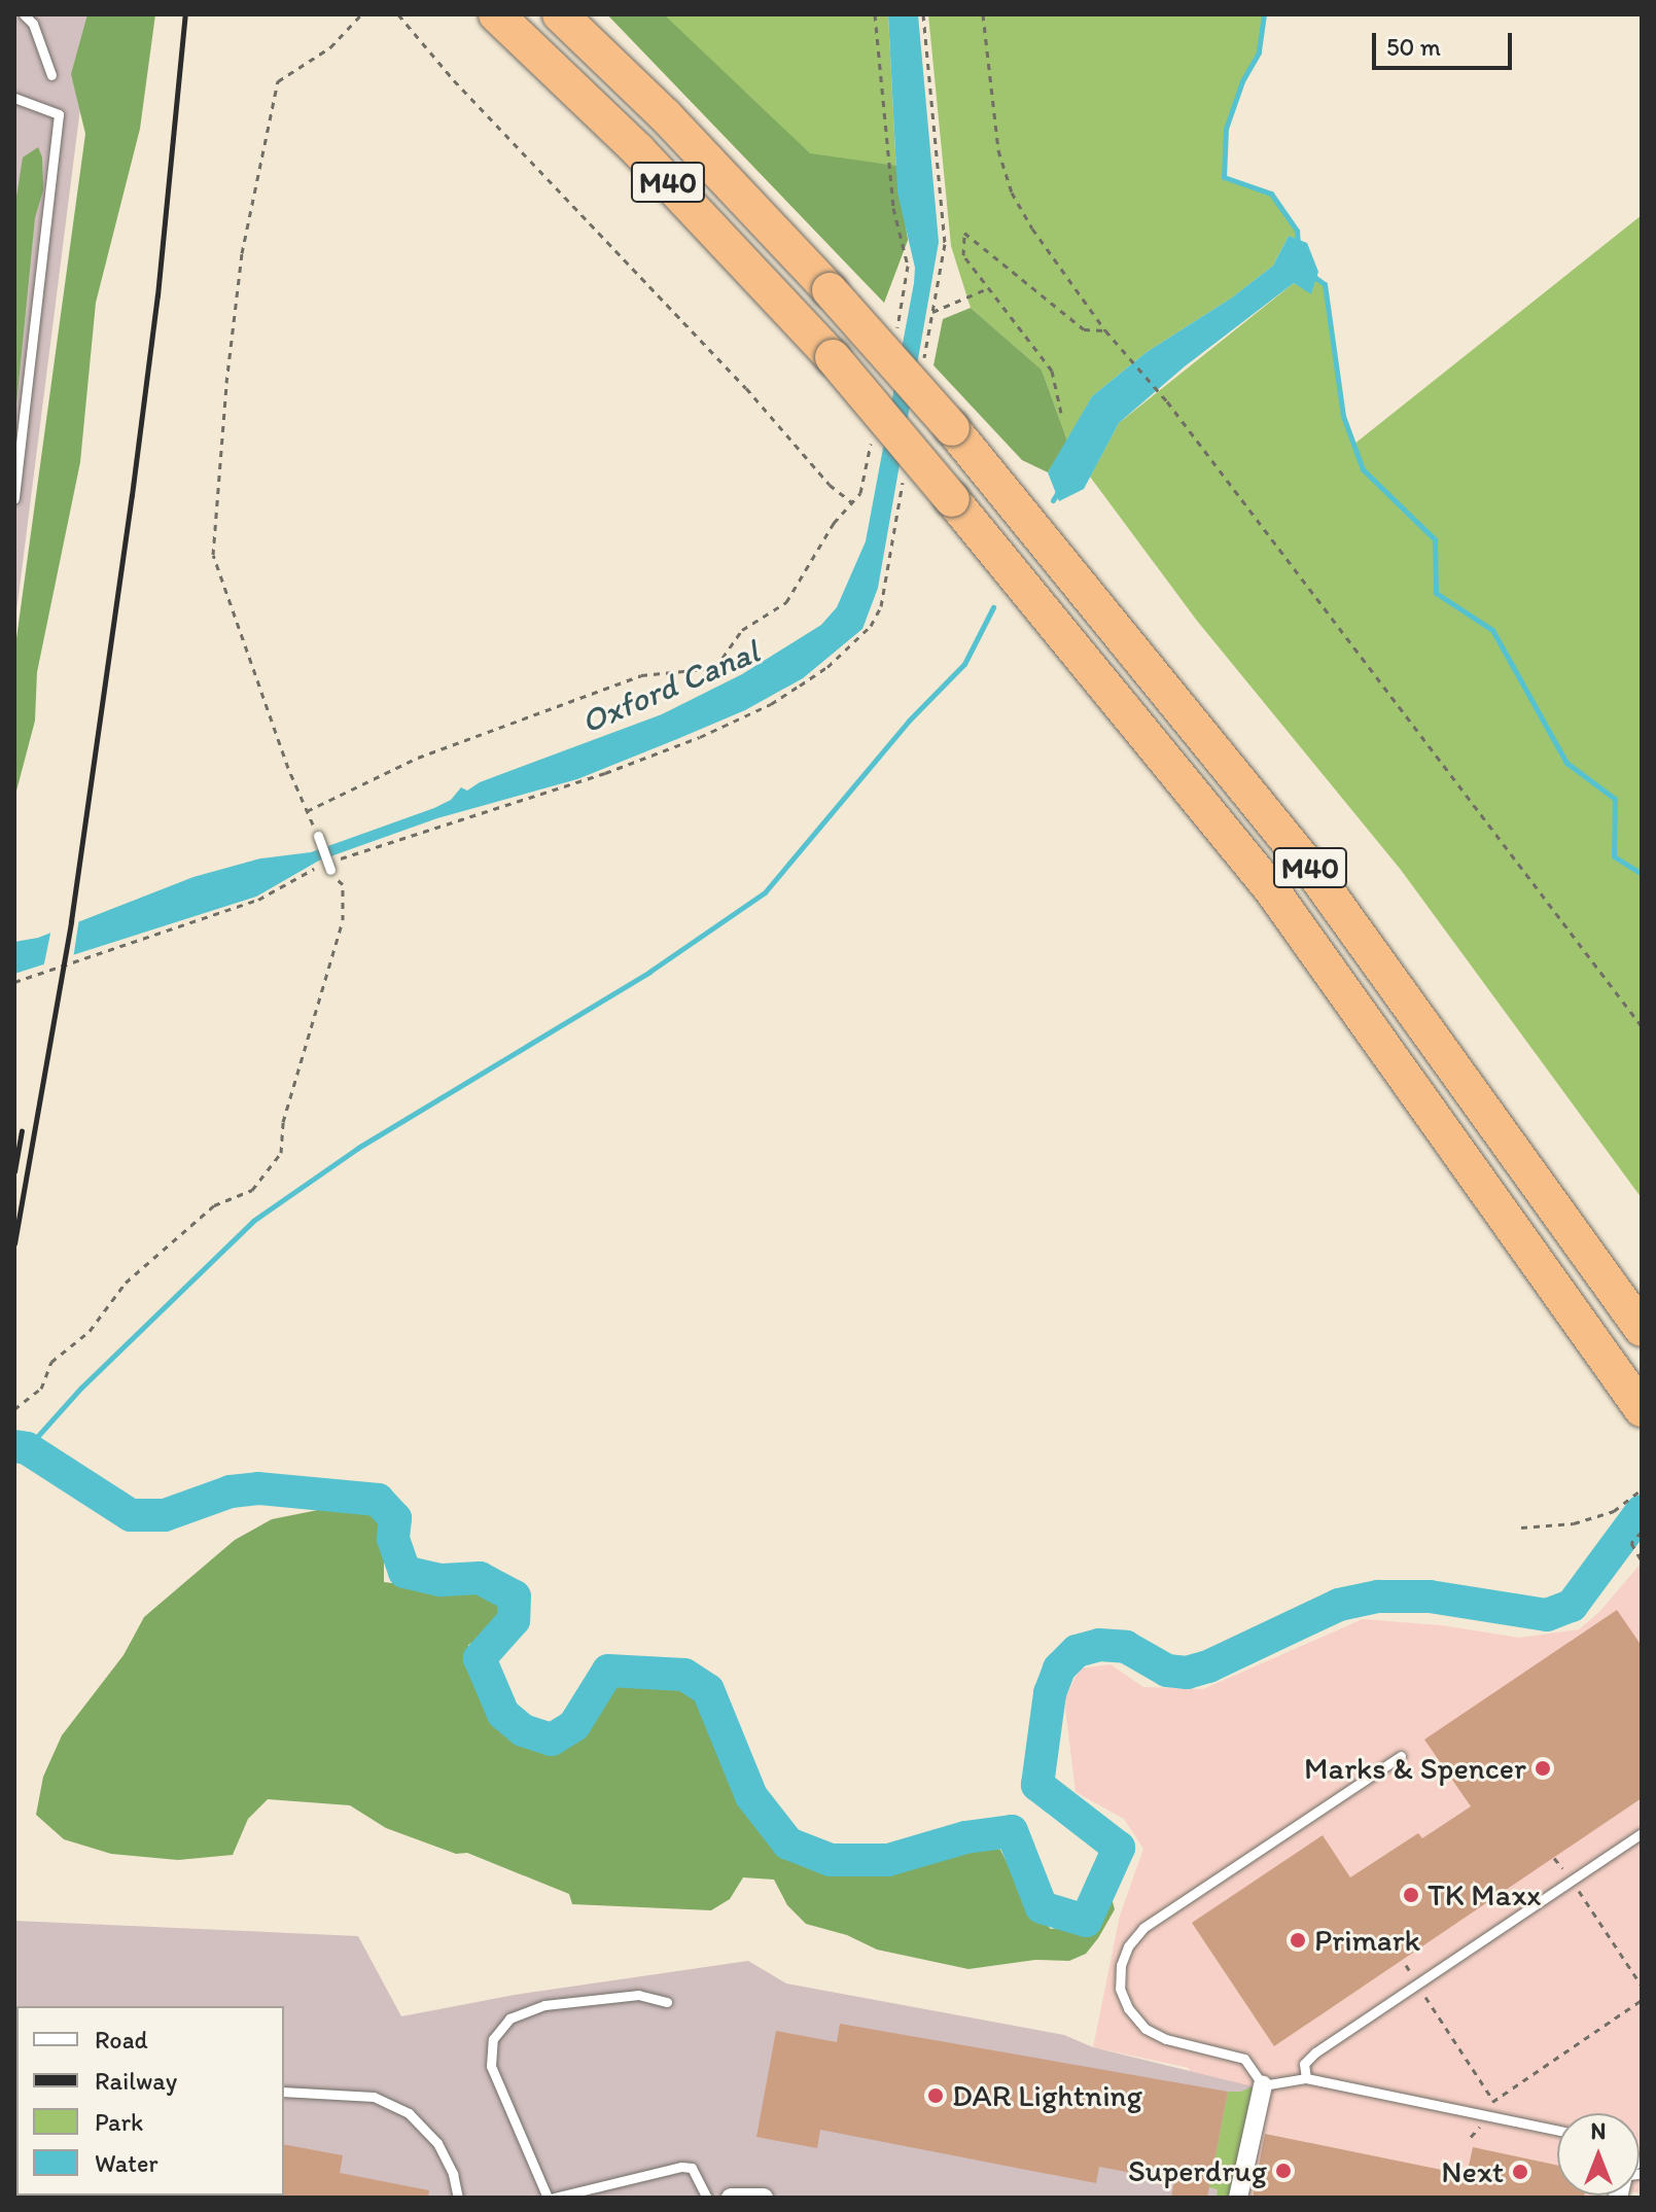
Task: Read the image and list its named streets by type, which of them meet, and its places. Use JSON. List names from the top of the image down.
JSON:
{
  "streets": {
    "highway": ["M40"]
  },
  "water": ["Oxford Canal"],
  "places": [
    "Marks & Spencer",
    "TK Maxx",
    "Primark",
    "DAR Lightning",
    "Superdrug",
    "Next"
  ],
  "legend": [
    "Road",
    "Railway",
    "Park",
    "Water"
  ],
  "scale_bar": "50 m",
  "north": "top"
}
